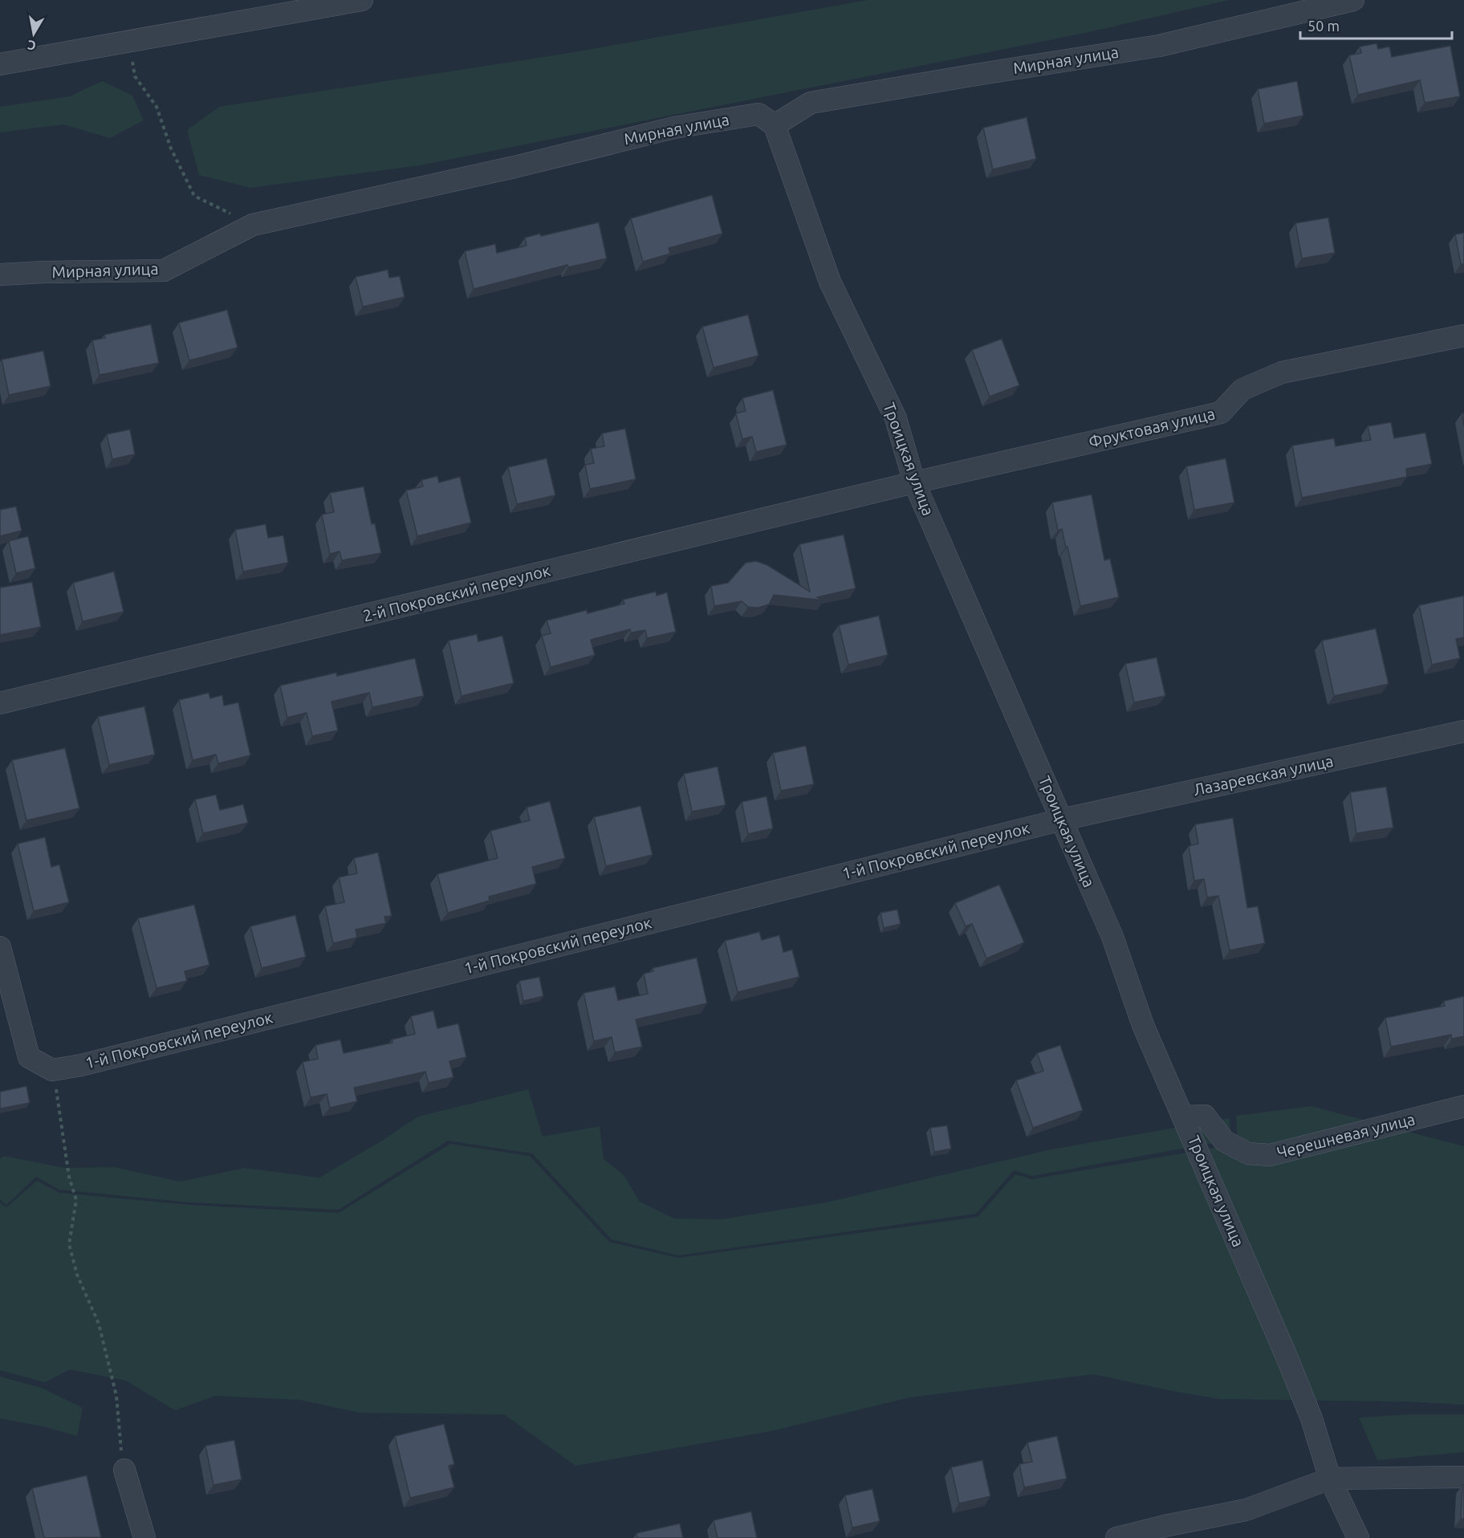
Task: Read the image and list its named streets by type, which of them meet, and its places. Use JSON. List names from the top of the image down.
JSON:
{
  "streets": {
    "street": [
      "Мирная улица",
      "Фруктовая улица",
      "Троицкая улица",
      "2-й Покровский переулок",
      "Лазаревская улица",
      "1-й Покровский переулок",
      "Черешневая улица"
    ]
  },
  "crossings": [
    ["Мирная улица", "Троицкая улица"],
    ["Фруктовая улица", "Троицкая улица"],
    ["Фруктовая улица", "2-й Покровский переулок"],
    ["Троицкая улица", "2-й Покровский переулок"],
    ["Троицкая улица", "Лазаревская улица"],
    ["Троицкая улица", "1-й Покровский переулок"],
    ["Троицкая улица", "Черешневая улица"],
    ["Лазаревская улица", "1-й Покровский переулок"]
  ],
  "scale_bar": "50 m",
  "north": "bottom"
}
